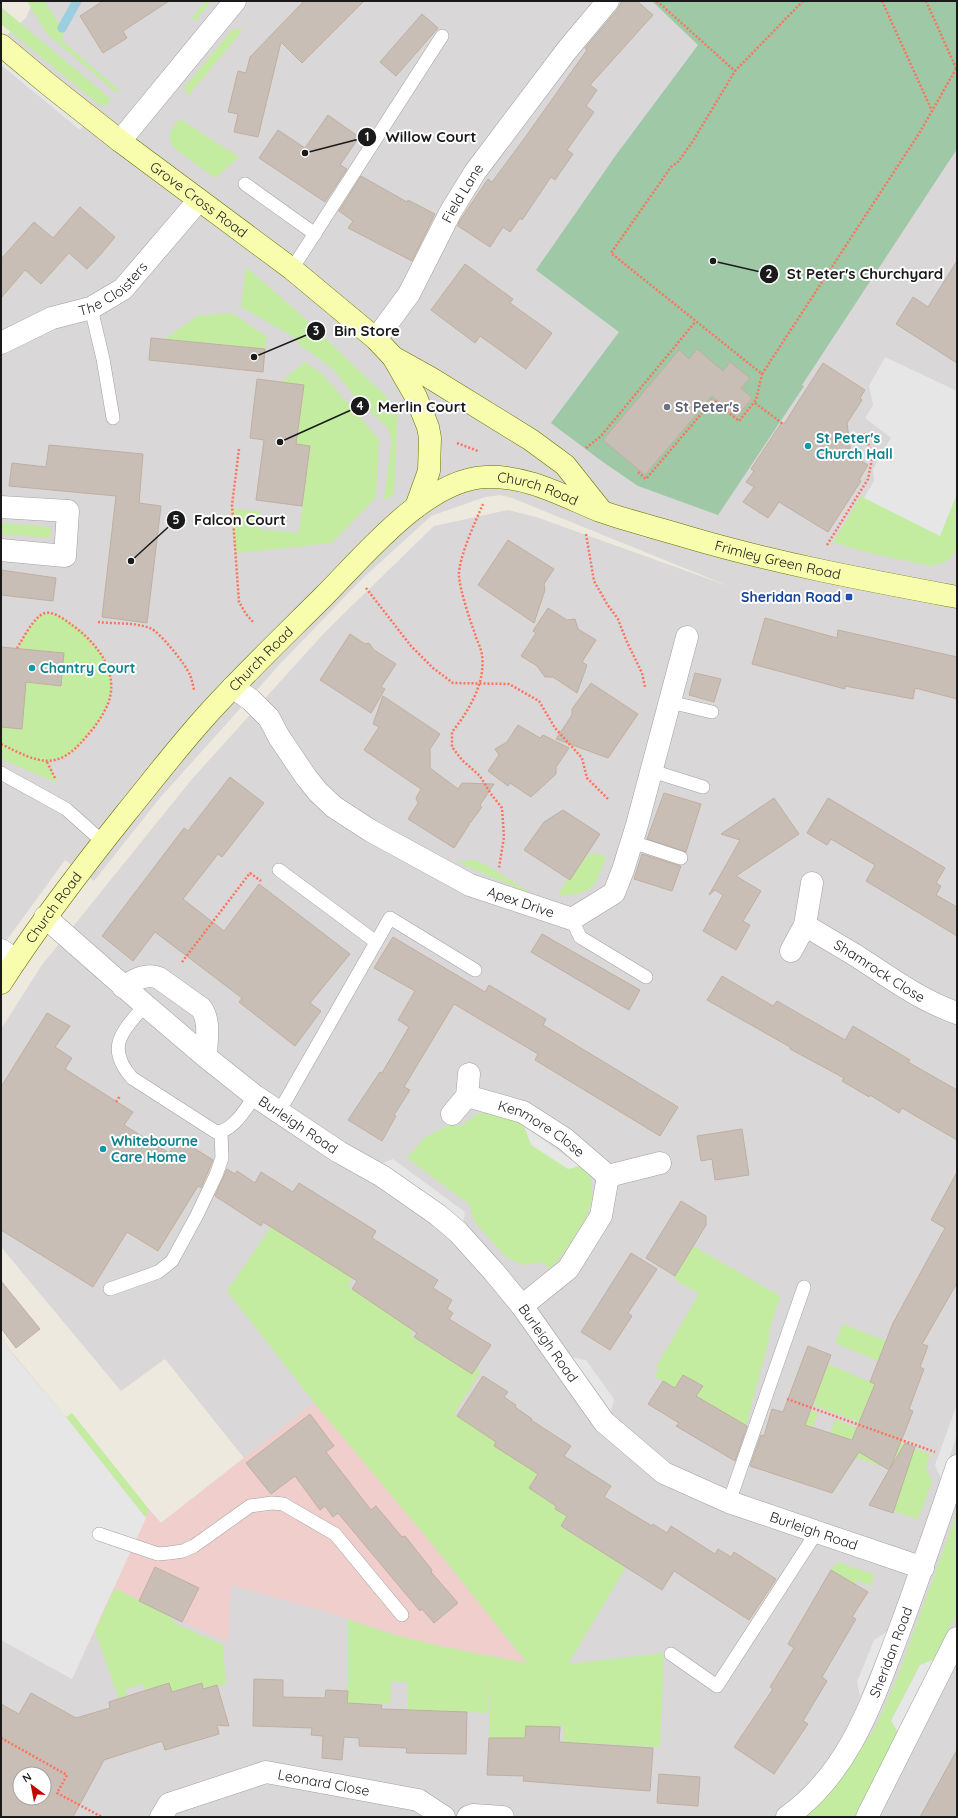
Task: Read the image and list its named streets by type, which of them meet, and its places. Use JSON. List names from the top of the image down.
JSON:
{
  "streets": {
    "main road": ["Grove Cross Road", "Church Road", "Frimley Green Road"],
    "street": [
      "Field Lane",
      "The Cloisters",
      "Apex Drive",
      "Shamrock Close",
      "Burleigh Road",
      "Kenmore Close",
      "Sheridan Road",
      "Leonard Close"
    ]
  },
  "crossings": [
    ["Field Lane", "Grove Cross Road"],
    ["Grove Cross Road", "The Cloisters"],
    ["Grove Cross Road", "Church Road"],
    ["Grove Cross Road", "Frimley Green Road"],
    ["Church Road", "Frimley Green Road"],
    ["Church Road", "Apex Drive"],
    ["Church Road", "Burleigh Road"],
    ["Burleigh Road", "Sheridan Road"]
  ],
  "places": {
    "other": [
      "Willow Court",
      "St Peter's Churchyard",
      "Bin Store",
      "St Peter's",
      "Merlin Court",
      "St Peter's Church Hall",
      "Falcon Court",
      "Chantry Court",
      "Whitebourne Care Home"
    ],
    "transit": ["Sheridan Road"]
  },
  "north": "top left"
}
